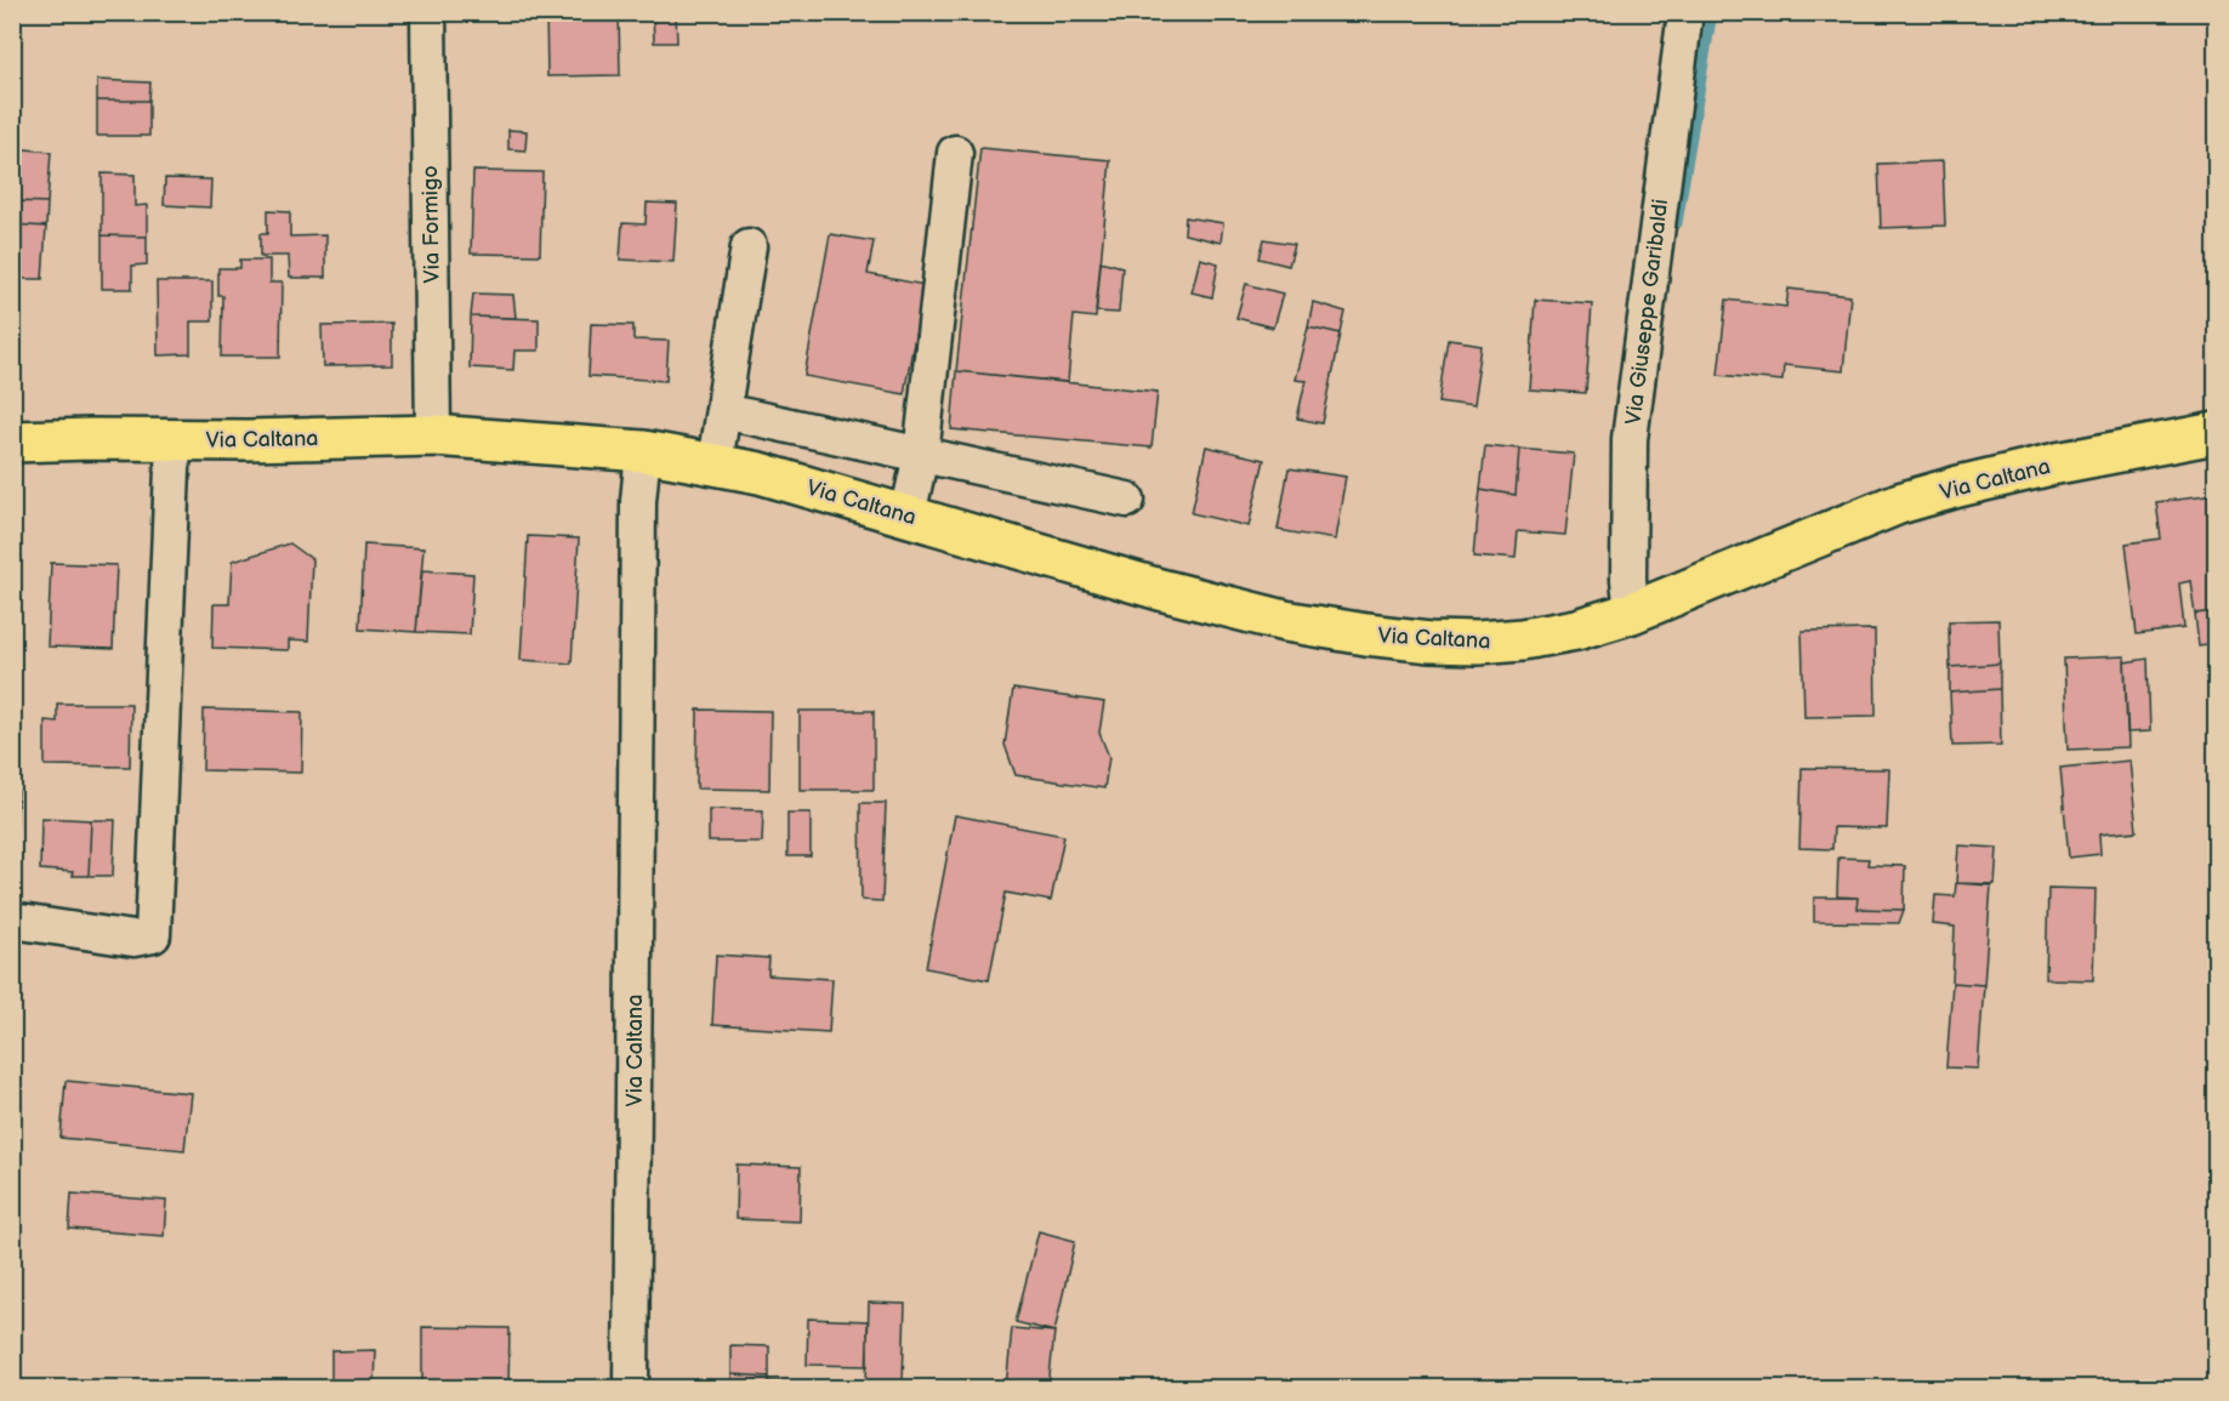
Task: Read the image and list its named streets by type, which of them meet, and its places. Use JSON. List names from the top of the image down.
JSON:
{
  "streets": {
    "main road": ["Via Caltana"],
    "street": ["Via Formigo", "Via Giuseppe Garibaldi"]
  },
  "crossings": [
    ["Via Formigo", "Via Caltana"],
    ["Via Giuseppe Garibaldi", "Via Caltana"]
  ]
}
